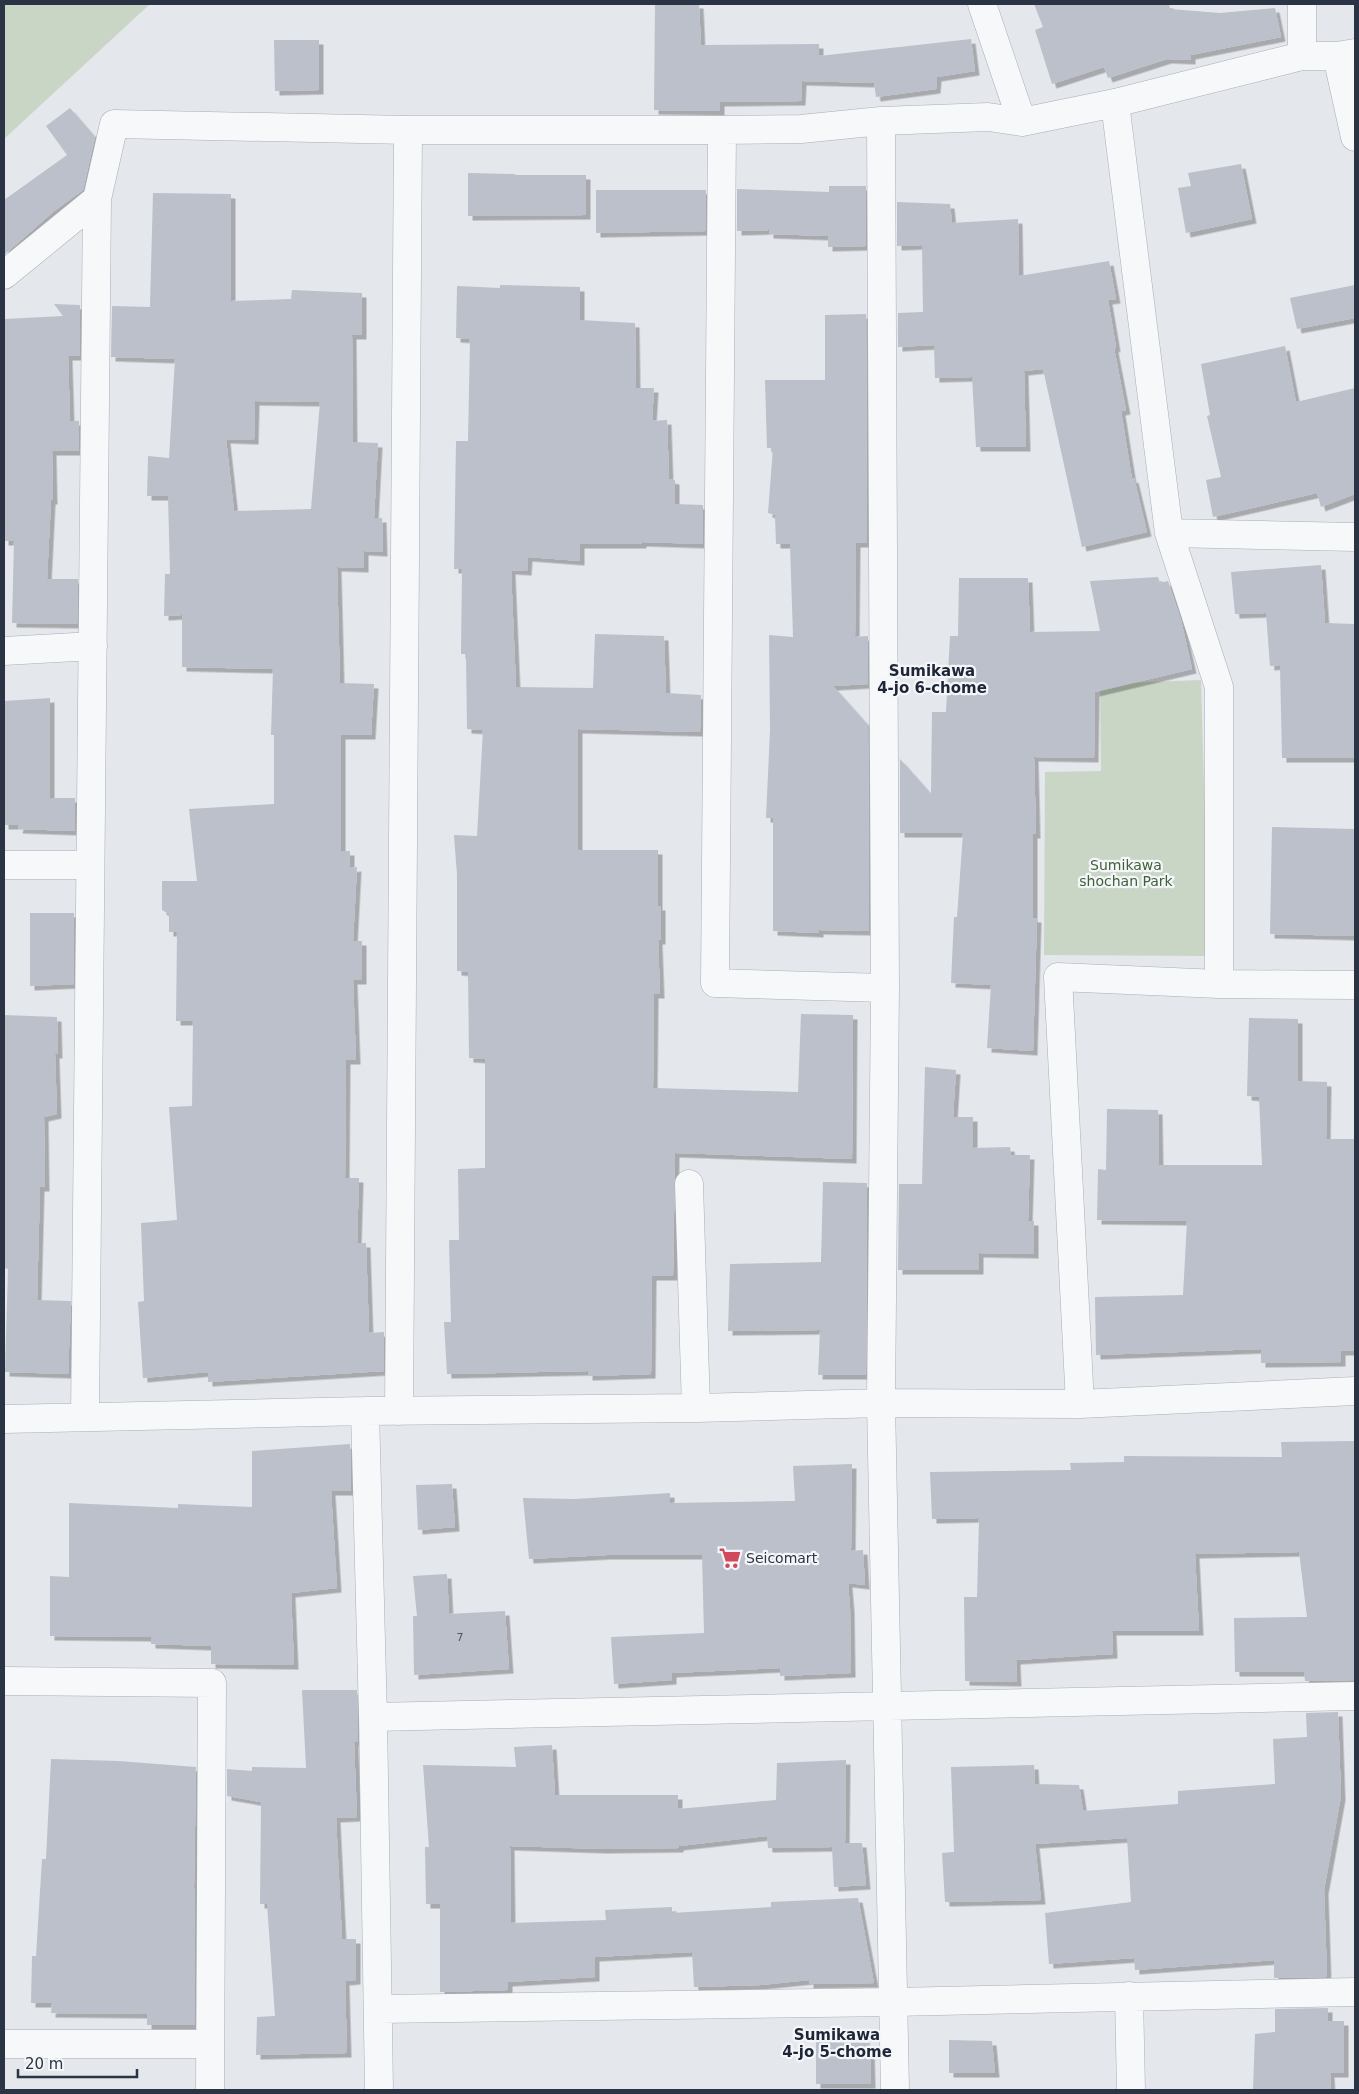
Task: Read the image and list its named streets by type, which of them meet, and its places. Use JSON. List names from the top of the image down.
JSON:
{
  "districts": ["Sumikawa 4-jo 6-chome", "Sumikawa 4-jo 5-chome"],
  "parks": ["Sumikawa shochan Park"],
  "places": {
    "supermarket": ["Seicomart"]
  },
  "house_numbers": ["7"],
  "scale_bar": "20 m"
}
